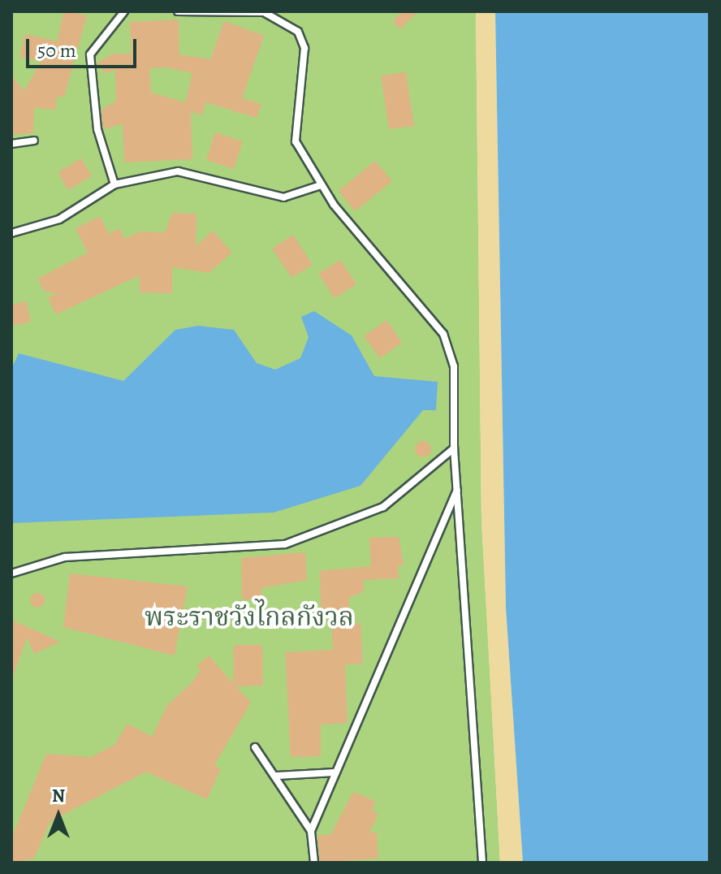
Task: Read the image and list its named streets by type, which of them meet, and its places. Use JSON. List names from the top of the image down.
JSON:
{
  "parks": ["พระราชวังไกลกังวล"],
  "scale_bar": "50 m",
  "north": "top"
}
